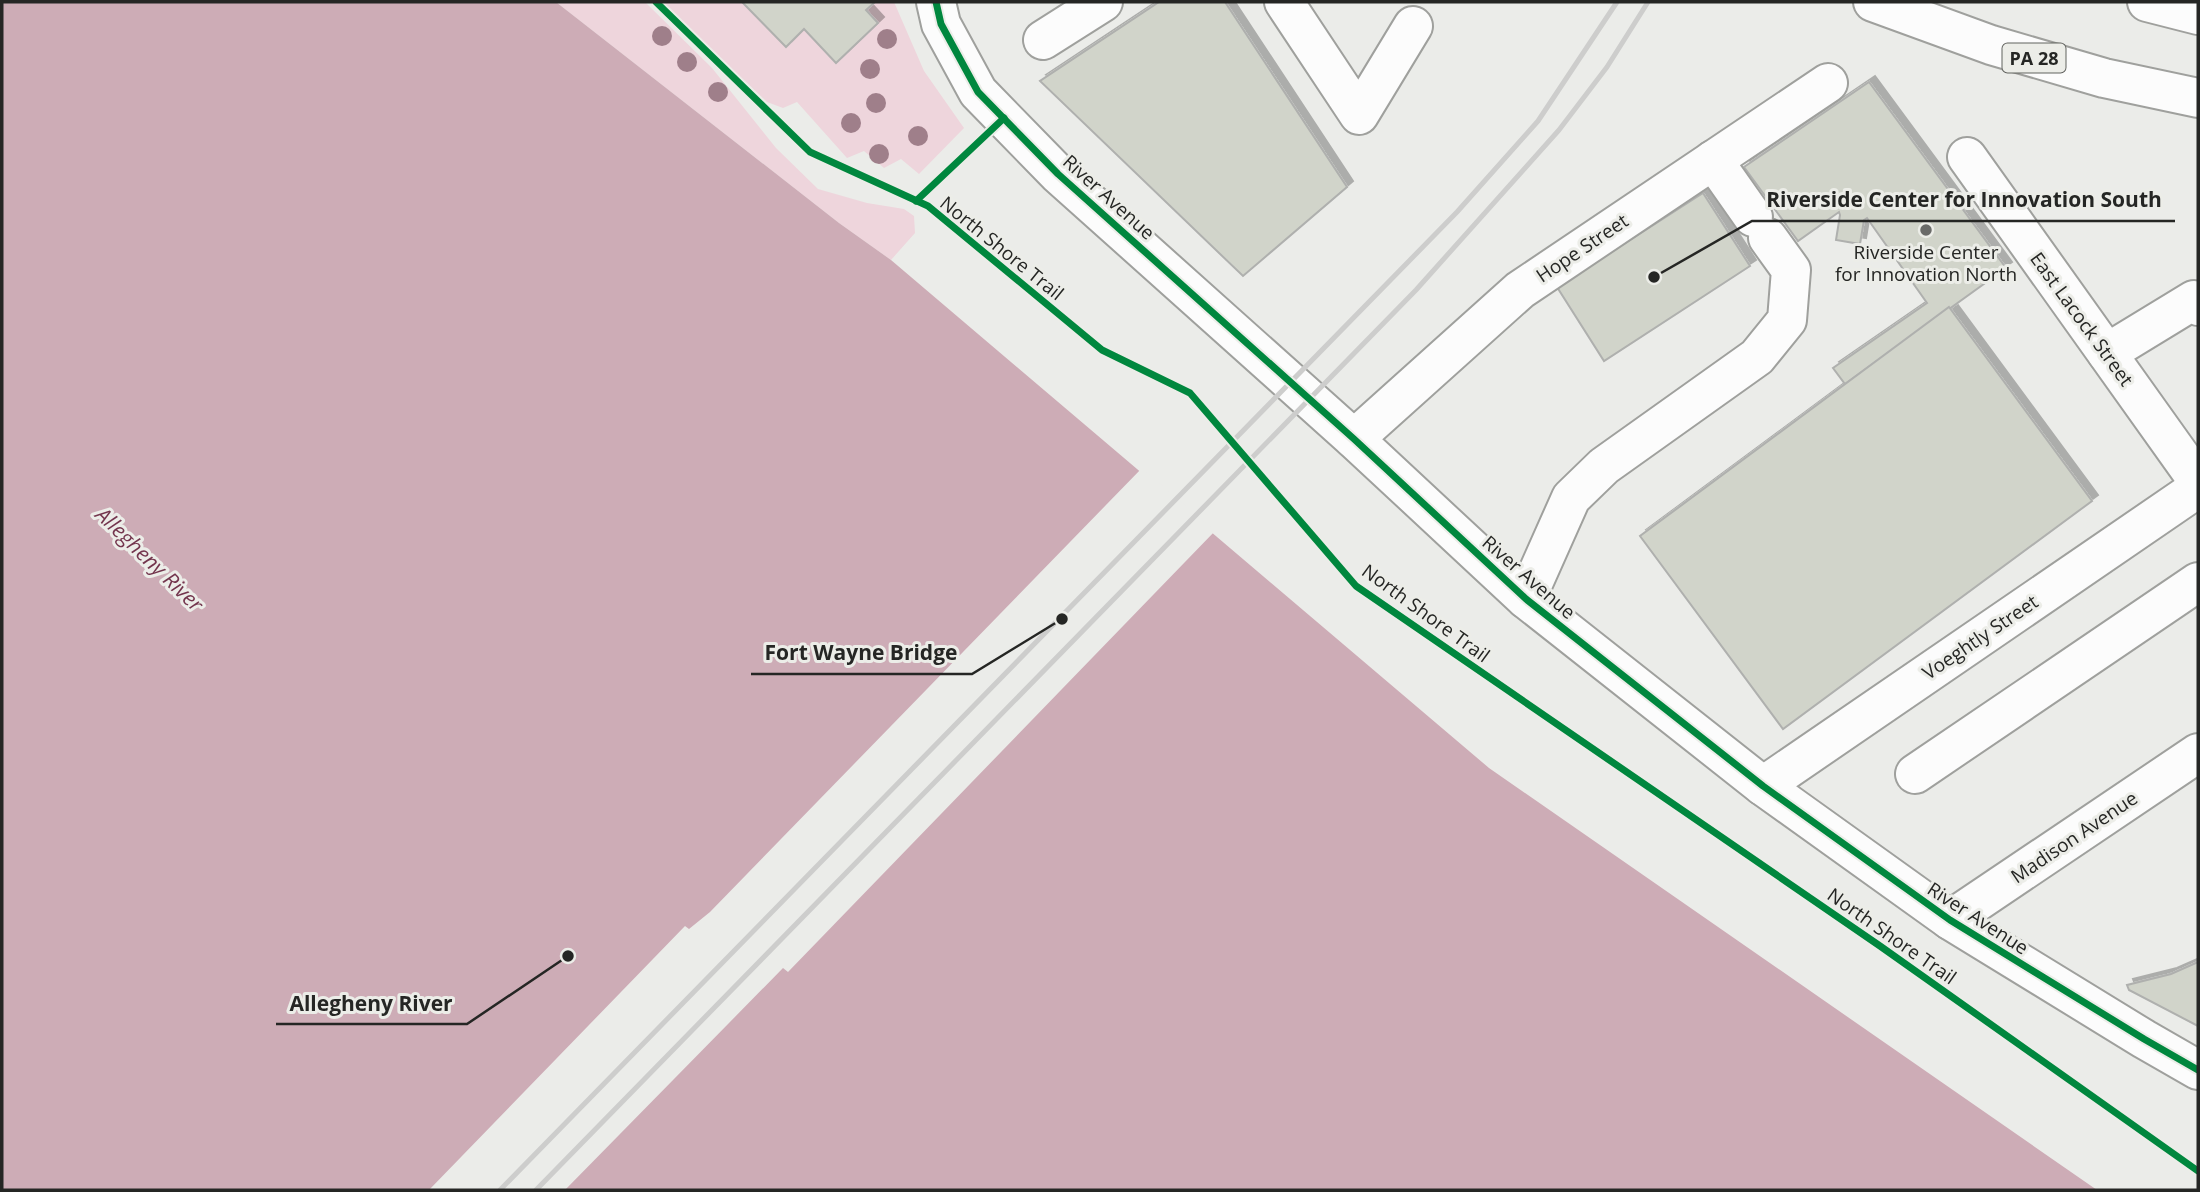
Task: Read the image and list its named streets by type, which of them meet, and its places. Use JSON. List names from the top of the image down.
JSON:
{
  "streets": {
    "main road": [
      "PA 28",
      "River Avenue",
      "Hope Street",
      "East Lacock Street",
      "Voeghtly Street",
      "Madison Avenue"
    ],
    "cycle path": ["North Shore Trail"]
  },
  "crossings": [
    ["River Avenue", "Hope Street"],
    ["River Avenue", "Voeghtly Street"],
    ["River Avenue", "Madison Avenue"]
  ],
  "water": ["Allegheny River"],
  "places": [
    "Riverside Center for Innovation North",
    "Riverside Center for Innovation South",
    "Fort Wayne Bridge",
    "Allegheny River"
  ]
}
